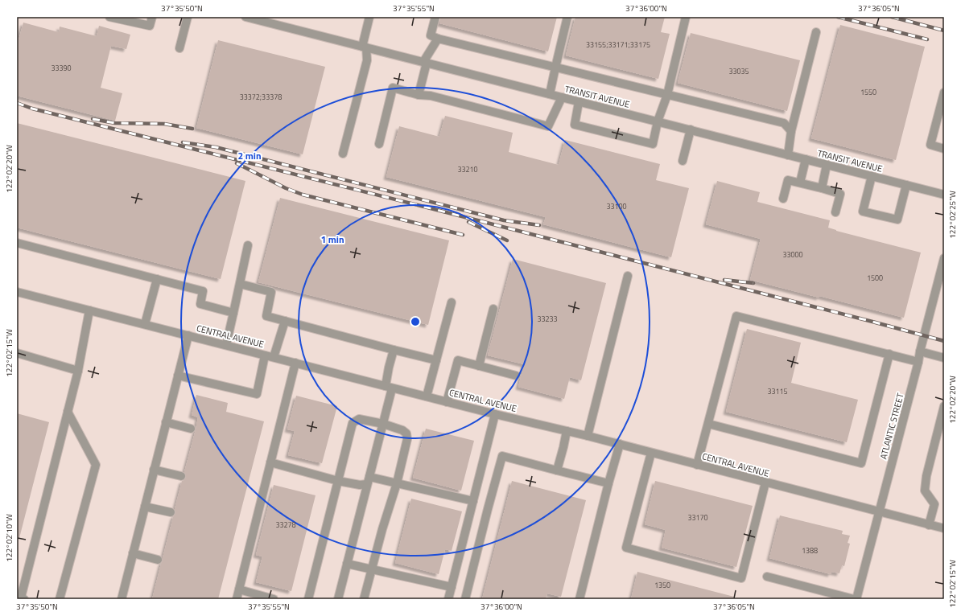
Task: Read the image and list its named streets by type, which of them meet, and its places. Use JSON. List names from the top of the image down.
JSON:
{
  "streets": {
    "street": ["TRANSIT AVENUE", "CENTRAL AVENUE", "ATLANTIC STREET"]
  },
  "crossings": [
    ["CENTRAL AVENUE", "ATLANTIC STREET"]
  ],
  "house_numbers": [
    "33155;33171;33175",
    "33390",
    "33035",
    "1550",
    "33372;33378",
    "33210",
    "33100",
    "33000",
    "1500",
    "33233",
    "33115",
    "33170",
    "33278",
    "1388",
    "1350"
  ],
  "coordinates": [
    "37°35'50\"N",
    "37°35'55\"N",
    "37°36'00\"N",
    "37°36'05\"N",
    "122°02'20\"W",
    "122°02'25\"W",
    "122°02'15\"W",
    "122°02'10\"W"
  ],
  "rings": ["2 min", "1 min"]
}
